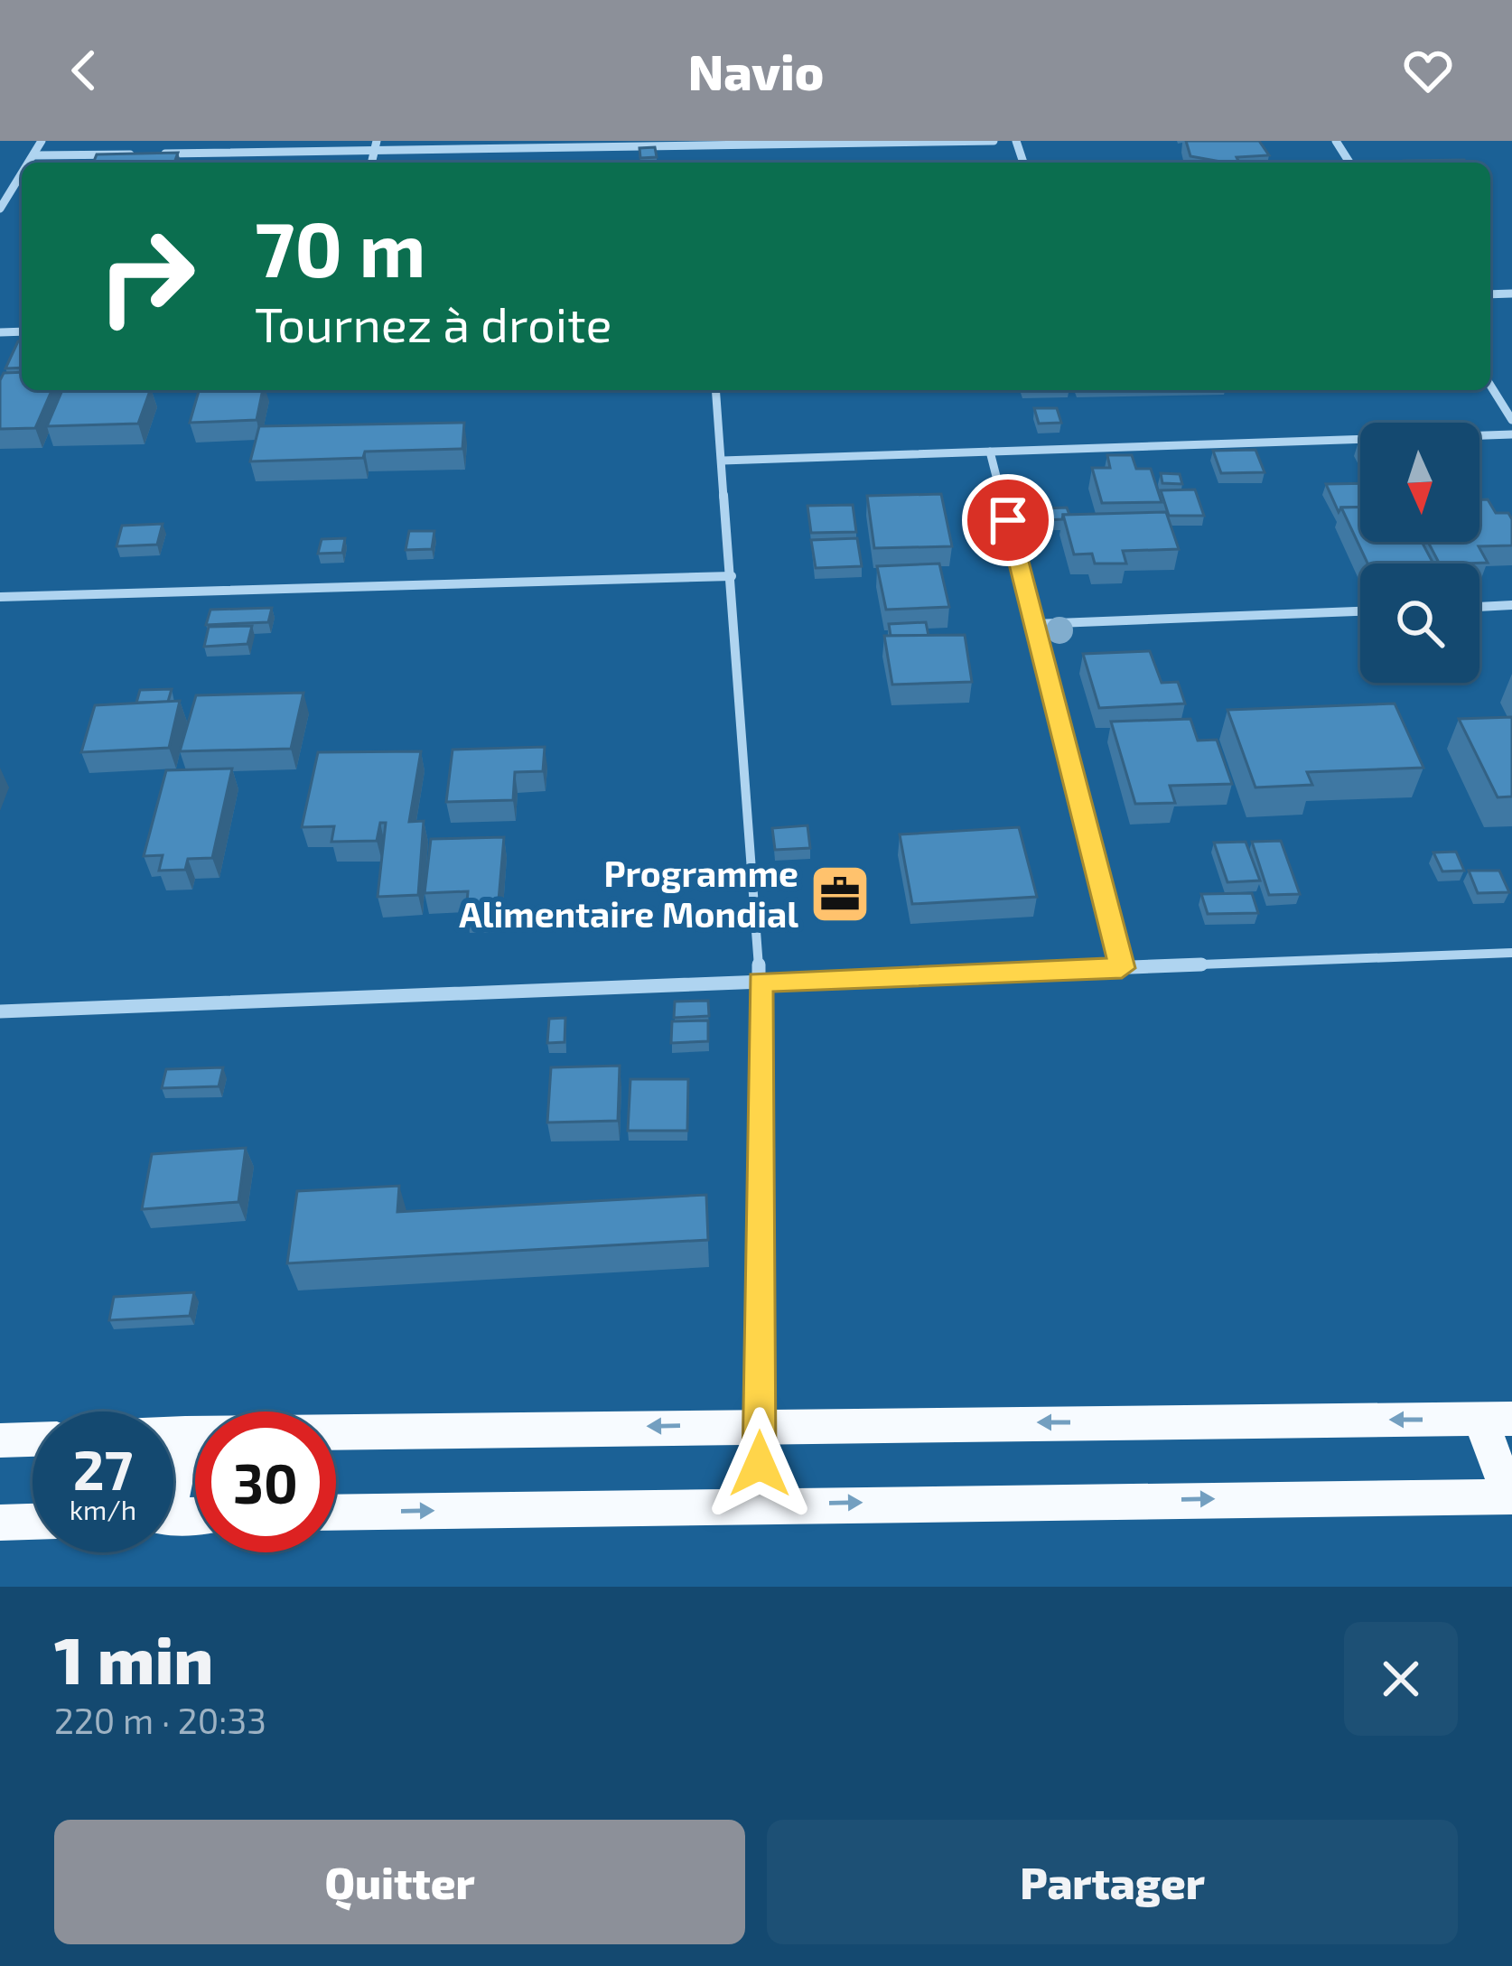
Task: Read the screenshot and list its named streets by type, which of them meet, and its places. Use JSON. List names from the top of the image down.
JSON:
{
  "places": {
    "office": ["Programme Alimentaire Mondial"]
  },
  "north": "bottom",
  "page": {
    "header": "Navio",
    "turn": ["70 m", "Tournez à droite"],
    "speed": "27 km/h",
    "limit": "30",
    "heading": ["1 min", "220 m · 20:33"],
    "buttons": ["Quitter", "Partager"]
  }
}
